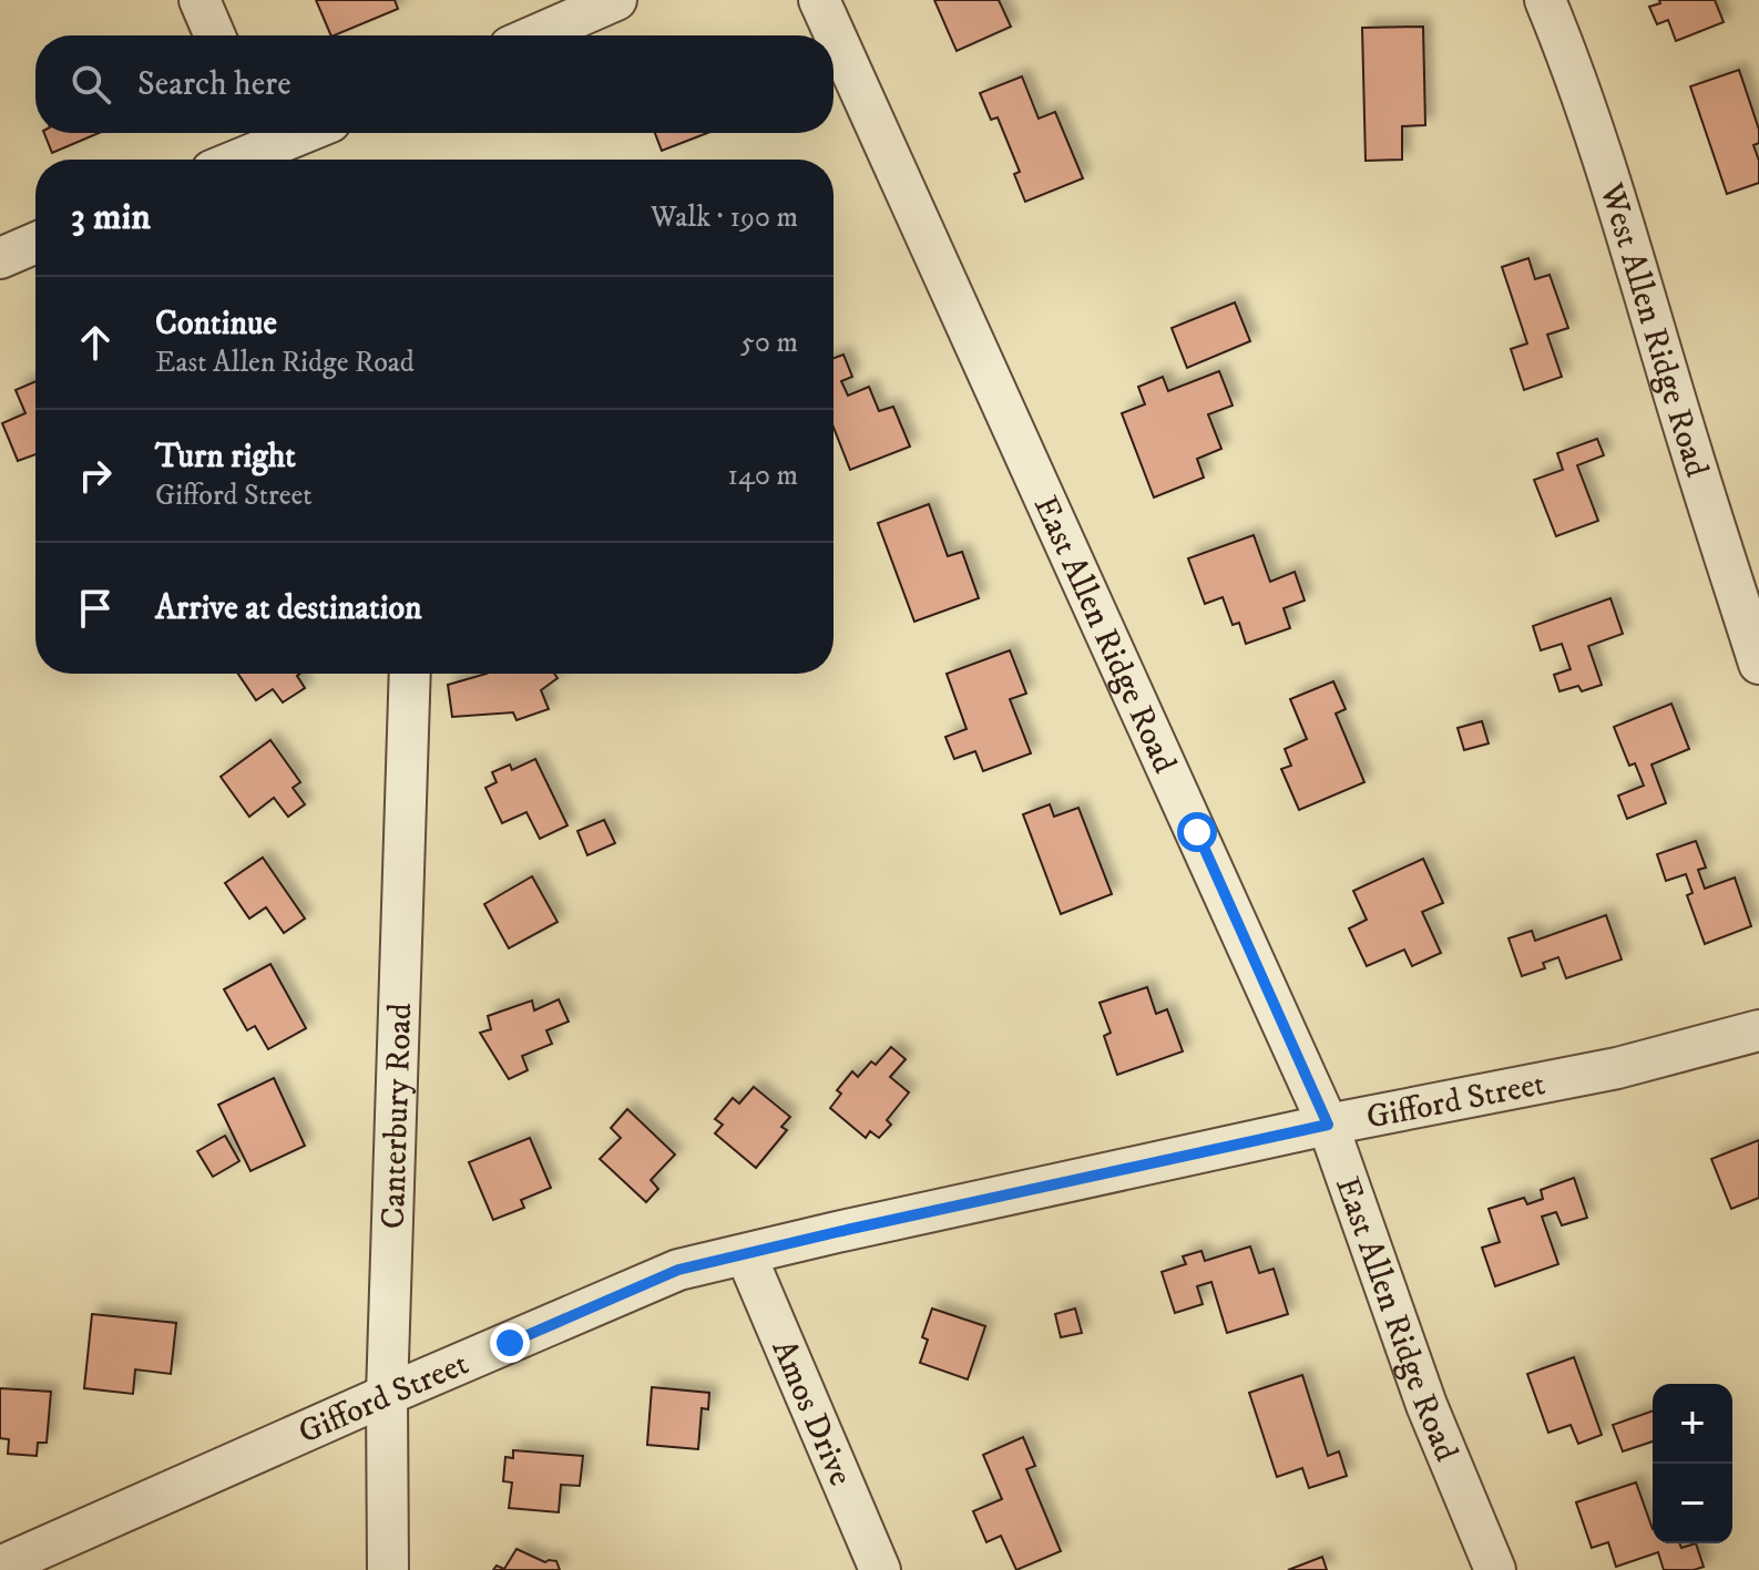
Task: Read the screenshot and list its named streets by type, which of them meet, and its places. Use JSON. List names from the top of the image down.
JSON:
{
  "streets": {
    "street": [
      "West Allen Ridge Road",
      "East Allen Ridge Road",
      "Gifford Street",
      "Canterbury Road",
      "Amos Drive"
    ]
  },
  "crossings": [
    ["East Allen Ridge Road", "Gifford Street"],
    ["Gifford Street", "Canterbury Road"],
    ["Gifford Street", "Amos Drive"]
  ],
  "page": {
    "search": "Search here",
    "heading": ["3 min", "Walk · 190 m"],
    "list": [
      ["Continue", "East Allen Ridge Road", "50 m"],
      ["Turn right", "Gifford Street", "140 m"],
      "Arrive at destination"
    ],
    "map_buttons": ["+", "−"]
  }
}
